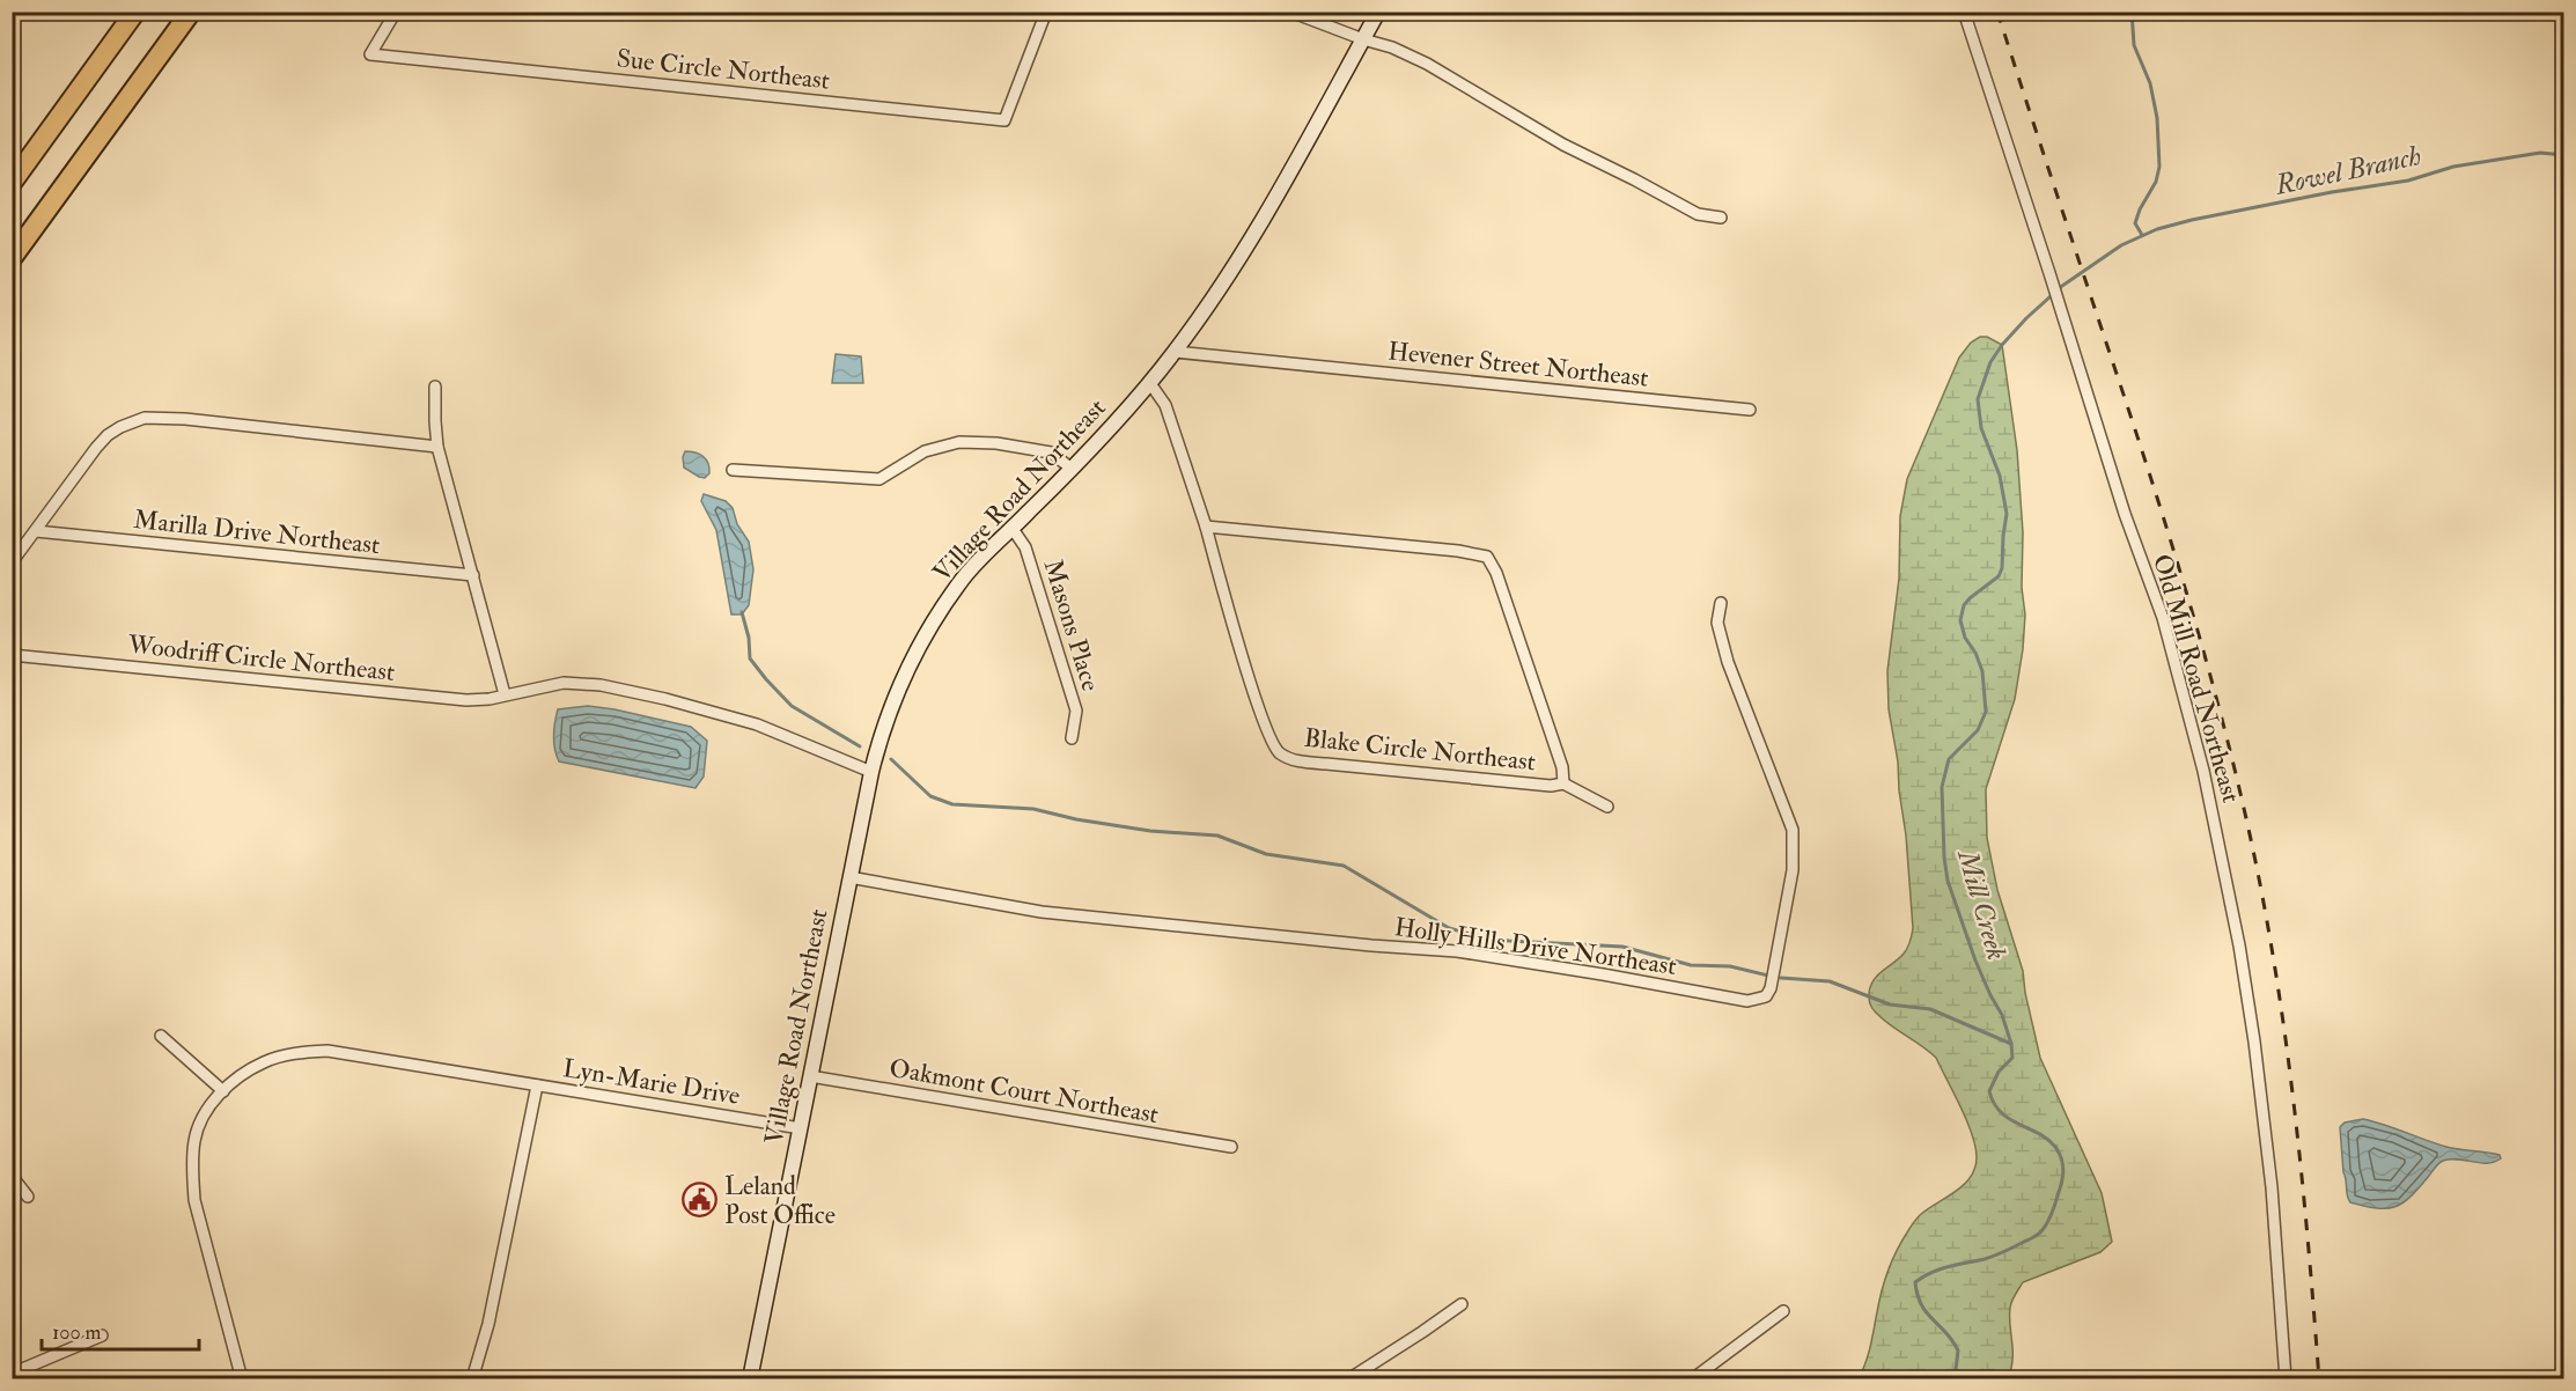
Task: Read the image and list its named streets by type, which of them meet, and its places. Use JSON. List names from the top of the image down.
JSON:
{
  "streets": {
    "main road": ["Village Road Northeast"],
    "street": [
      "Sue Circle Northeast",
      "Hevener Street Northeast",
      "Marilla Drive Northeast",
      "Masons Place",
      "Woodriff Circle Northeast",
      "Old Mill Road Northeast",
      "Blake Circle Northeast",
      "Holly Hills Drive Northeast",
      "Lyn-Marie Drive",
      "Oakmont Court Northeast"
    ]
  },
  "crossings": [
    ["Hevener Street Northeast", "Village Road Northeast"],
    ["Village Road Northeast", "Masons Place"],
    ["Village Road Northeast", "Woodriff Circle Northeast"],
    ["Village Road Northeast", "Blake Circle Northeast"],
    ["Village Road Northeast", "Holly Hills Drive Northeast"],
    ["Village Road Northeast", "Lyn-Marie Drive"],
    ["Village Road Northeast", "Oakmont Court Northeast"]
  ],
  "water": ["Rowel Branch", "Mill Creek"],
  "places": {
    "public building": ["Leland Post Office"]
  },
  "scale_bar": "100 m"
}
